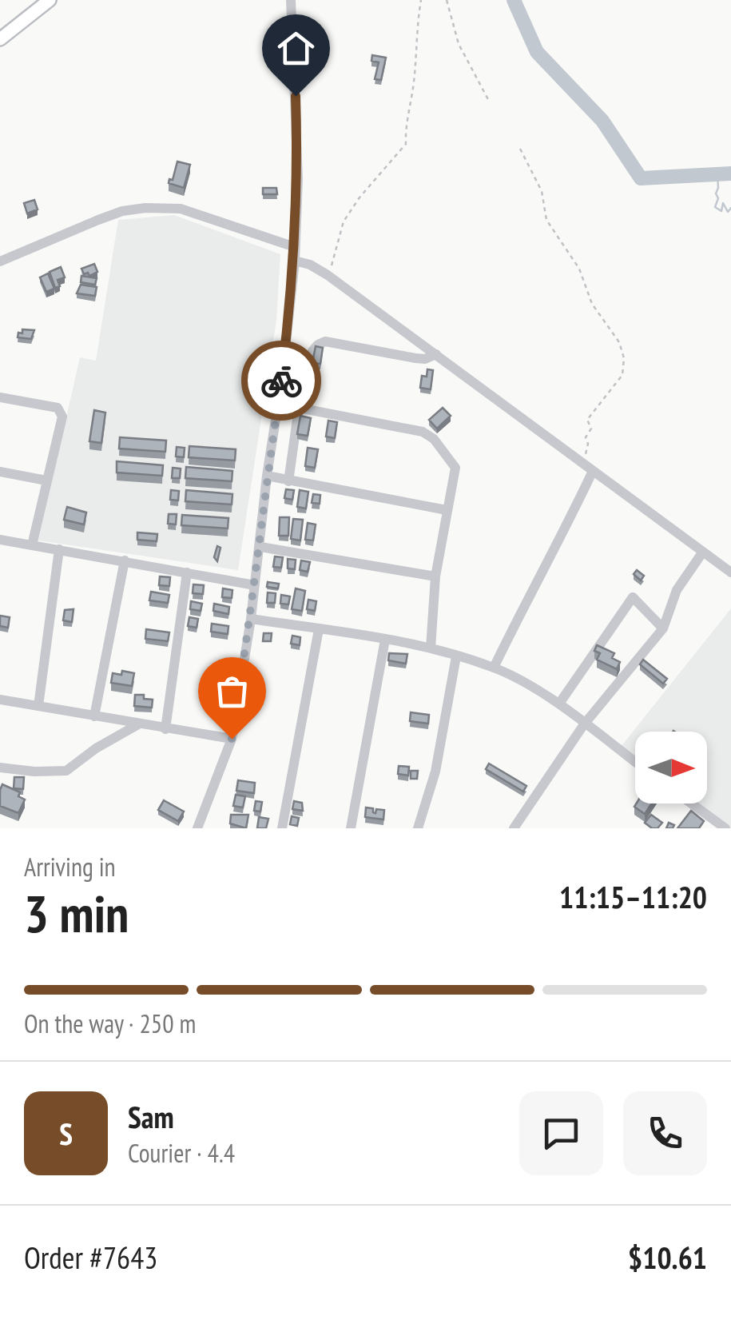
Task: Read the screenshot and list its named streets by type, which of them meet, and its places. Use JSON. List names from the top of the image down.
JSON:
{
  "north": "right",
  "page": {
    "heading": ["3 min", "Arriving in", "11:15–11:20"],
    "panel": [
      "Sam",
      "Courier · 4.4",
      "Order #7643",
      "$10.61"
    ],
    "bar": "On the way · 250 m",
    "round": "S"
  }
}
